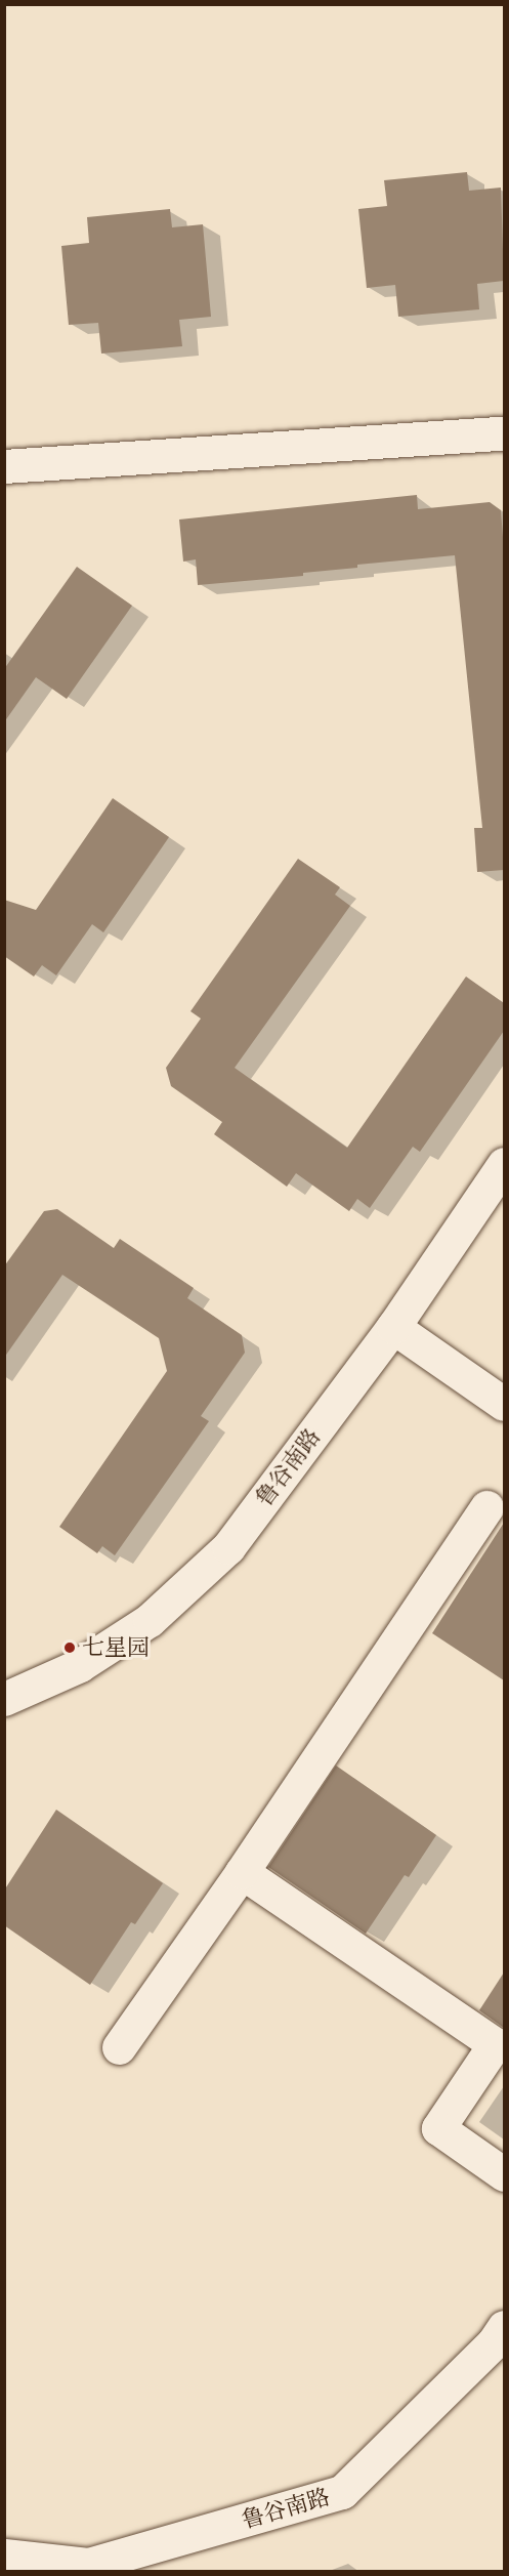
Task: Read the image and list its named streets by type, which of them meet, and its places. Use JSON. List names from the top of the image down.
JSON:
{
  "streets": {
    "street": ["鲁谷南路"]
  },
  "places": ["七星园"]
}
